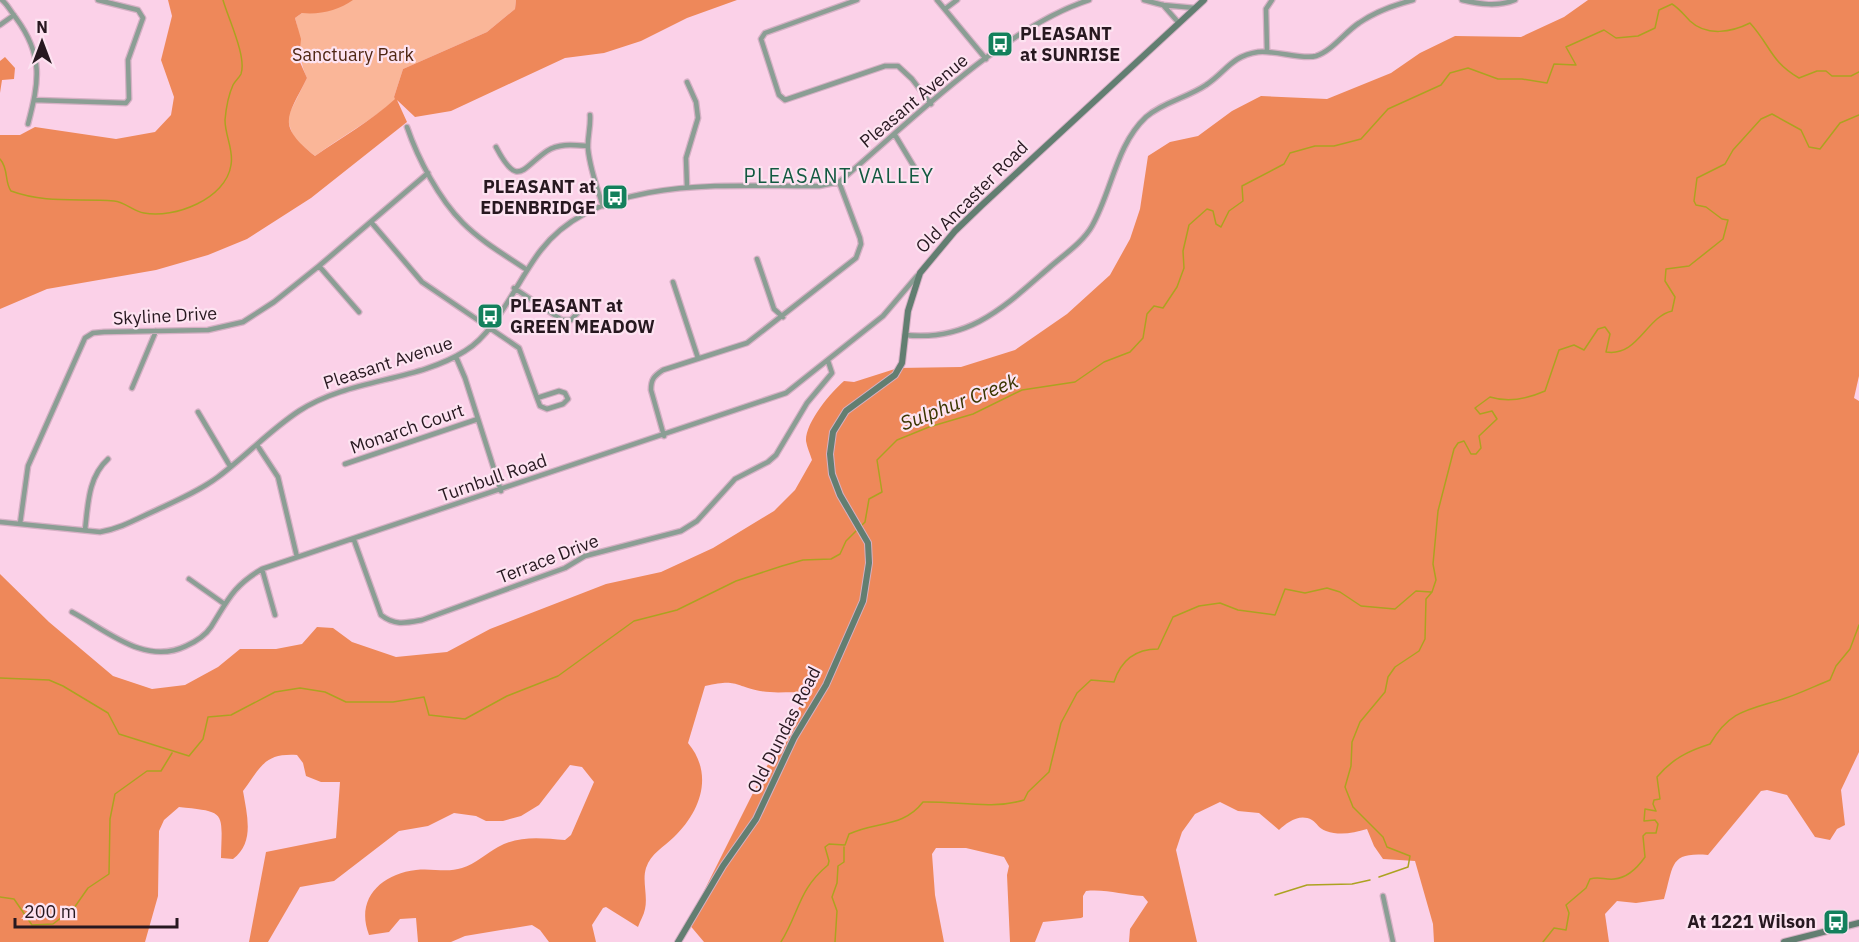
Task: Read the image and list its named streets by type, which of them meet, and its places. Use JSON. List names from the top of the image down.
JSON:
{
  "streets": {
    "street": [
      "Pleasant Avenue",
      "Old Ancaster Road",
      "Skyline Drive",
      "Monarch Court",
      "Turnbull Road",
      "Terrace Drive",
      "Old Dundas Road"
    ]
  },
  "crossings": [
    ["Pleasant Avenue", "Skyline Drive"],
    ["Old Ancaster Road", "Turnbull Road"],
    ["Old Ancaster Road", "Old Dundas Road"],
    ["Turnbull Road", "Terrace Drive"]
  ],
  "districts": ["PLEASANT VALLEY"],
  "water": ["Sulphur Creek"],
  "parks": ["Sanctuary Park"],
  "places": {
    "bus stop": [
      "PLEASANT at SUNRISE",
      "PLEASANT at EDENBRIDGE",
      "PLEASANT at GREEN MEADOW",
      "At 1221 Wilson"
    ]
  },
  "scale_bar": "200 m",
  "north": "top"
}
